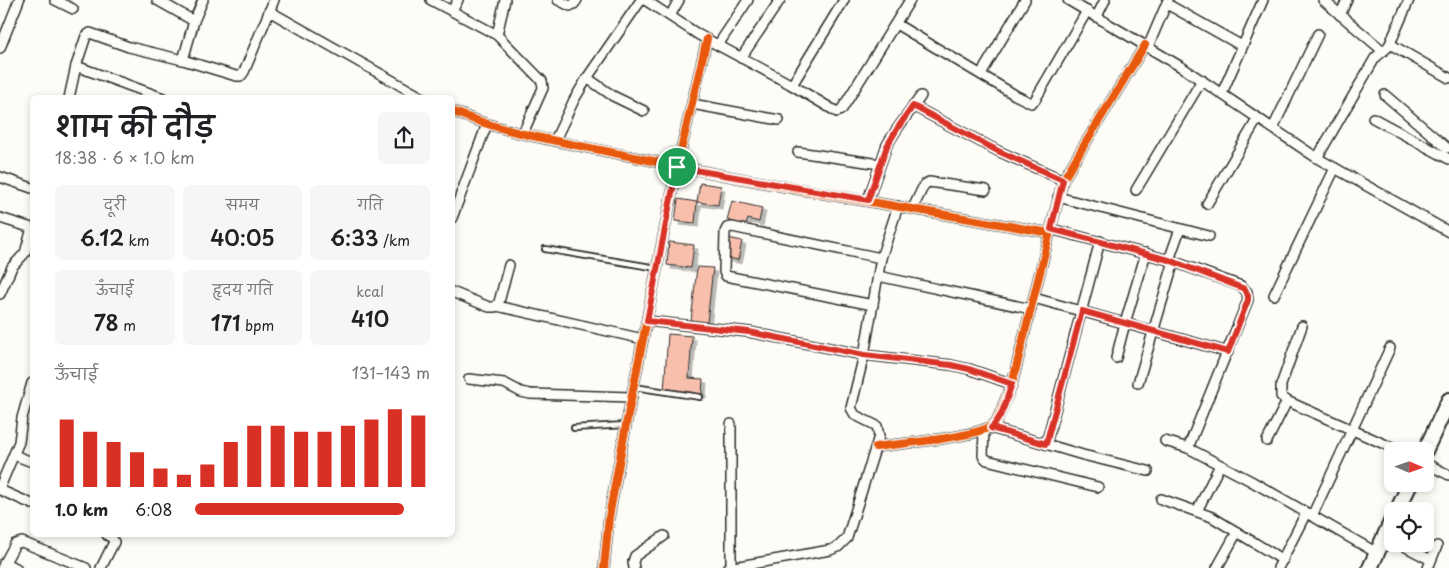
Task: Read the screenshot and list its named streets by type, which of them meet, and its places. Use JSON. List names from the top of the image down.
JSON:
{
  "north": "right",
  "page": {
    "heading": ["शाम की दौड़", "18:38 · 6 × 1.0 km"],
    "stats": [
      ["दूरी", "6.12 km"],
      ["समय", "40:05"],
      ["गति", "6:33 /km"],
      ["ऊँचाई", "78 m"],
      ["हृदय गति", "171 bpm"],
      ["kcal", "410"]
    ],
    "chart": ["ऊँचाई", "131–143 m"],
    "list": [
      {
        "name": "1.0 km",
        "note": "6:08"
      }
    ]
  }
}
